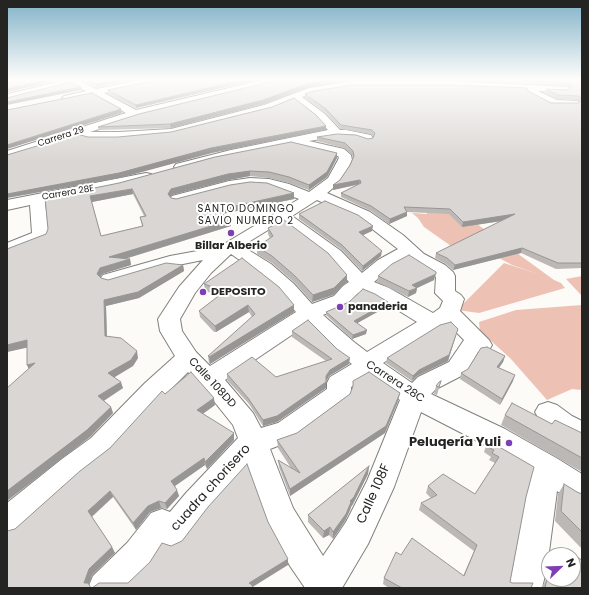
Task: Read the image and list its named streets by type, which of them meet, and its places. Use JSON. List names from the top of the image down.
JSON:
{
  "streets": {
    "street": [
      "Carrera 29",
      "Carrera 28E",
      "Carrera 28C",
      "Calle 108DD",
      "cuadra chorisero",
      "Calle 108F"
    ]
  },
  "crossings": [
    ["Carrera 28E", "Calle 108DD"],
    ["Carrera 28C", "Calle 108DD"],
    ["Carrera 28C", "Calle 108F"],
    ["Calle 108DD", "cuadra chorisero"],
    ["Calle 108DD", "Calle 108F"]
  ],
  "districts": ["SANTO DOMINGO SAVIO NUMERO 2"],
  "places": [
    "Billar Alberio",
    "DEPOSITO",
    "panaderia",
    "Peluqería Yuli"
  ],
  "north": "top right"
}
